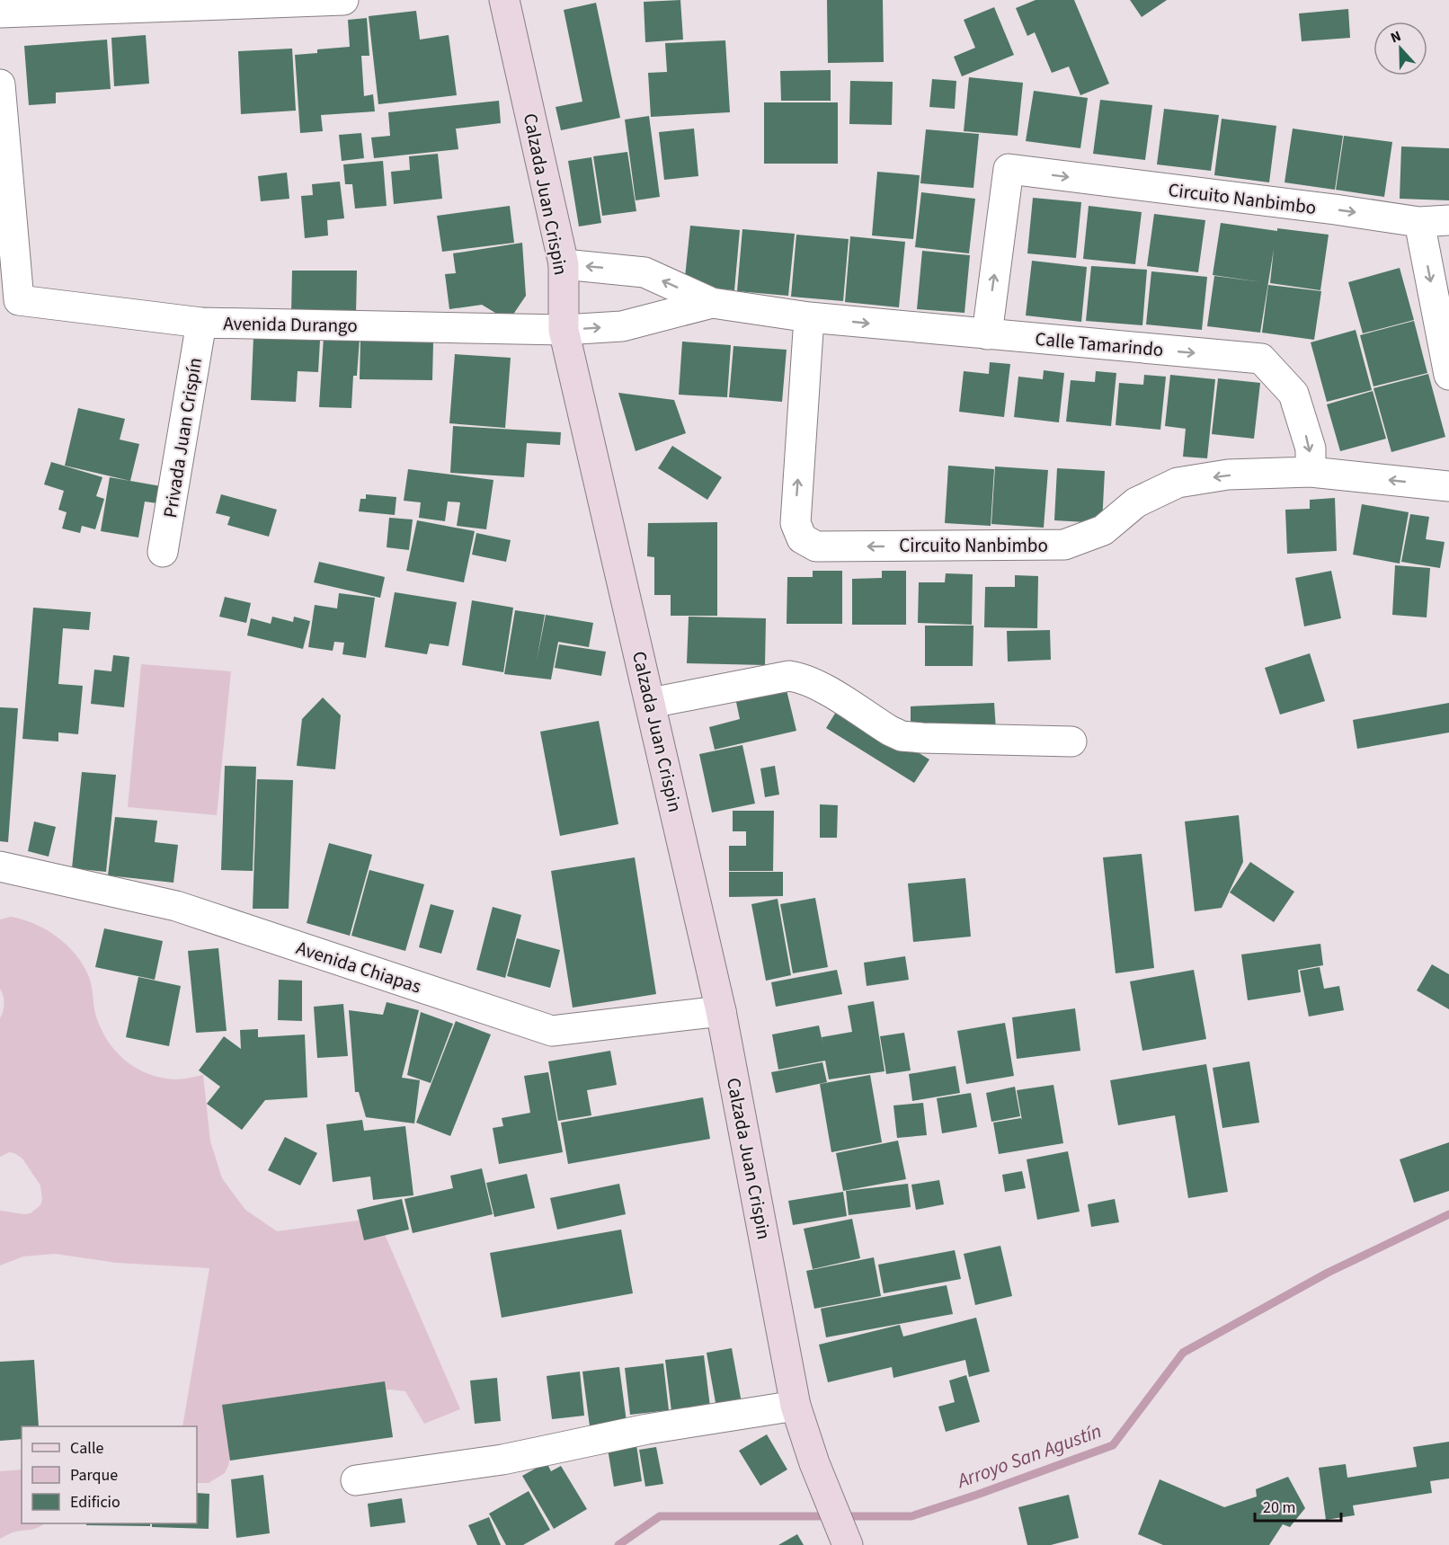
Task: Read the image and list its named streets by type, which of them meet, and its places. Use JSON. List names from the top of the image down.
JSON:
{
  "streets": {
    "main road": ["Calzada Juan Crispin"],
    "street": [
      "Circuito Nanbimbo",
      "Avenida Durango",
      "Calle Tamarindo",
      "Privada Juan Crispín",
      "Avenida Chiapas"
    ]
  },
  "crossings": [
    ["Calzada Juan Crispin", "Avenida Durango"],
    ["Calzada Juan Crispin", "Avenida Chiapas"],
    ["Circuito Nanbimbo", "Calle Tamarindo"],
    ["Avenida Durango", "Privada Juan Crispín"]
  ],
  "one_way": ["Calle Tamarindo"],
  "water": ["Arroyo San Agustín"],
  "legend": ["Calle", "Parque", "Edificio"],
  "scale_bar": "20 m",
  "north": "top"
}
